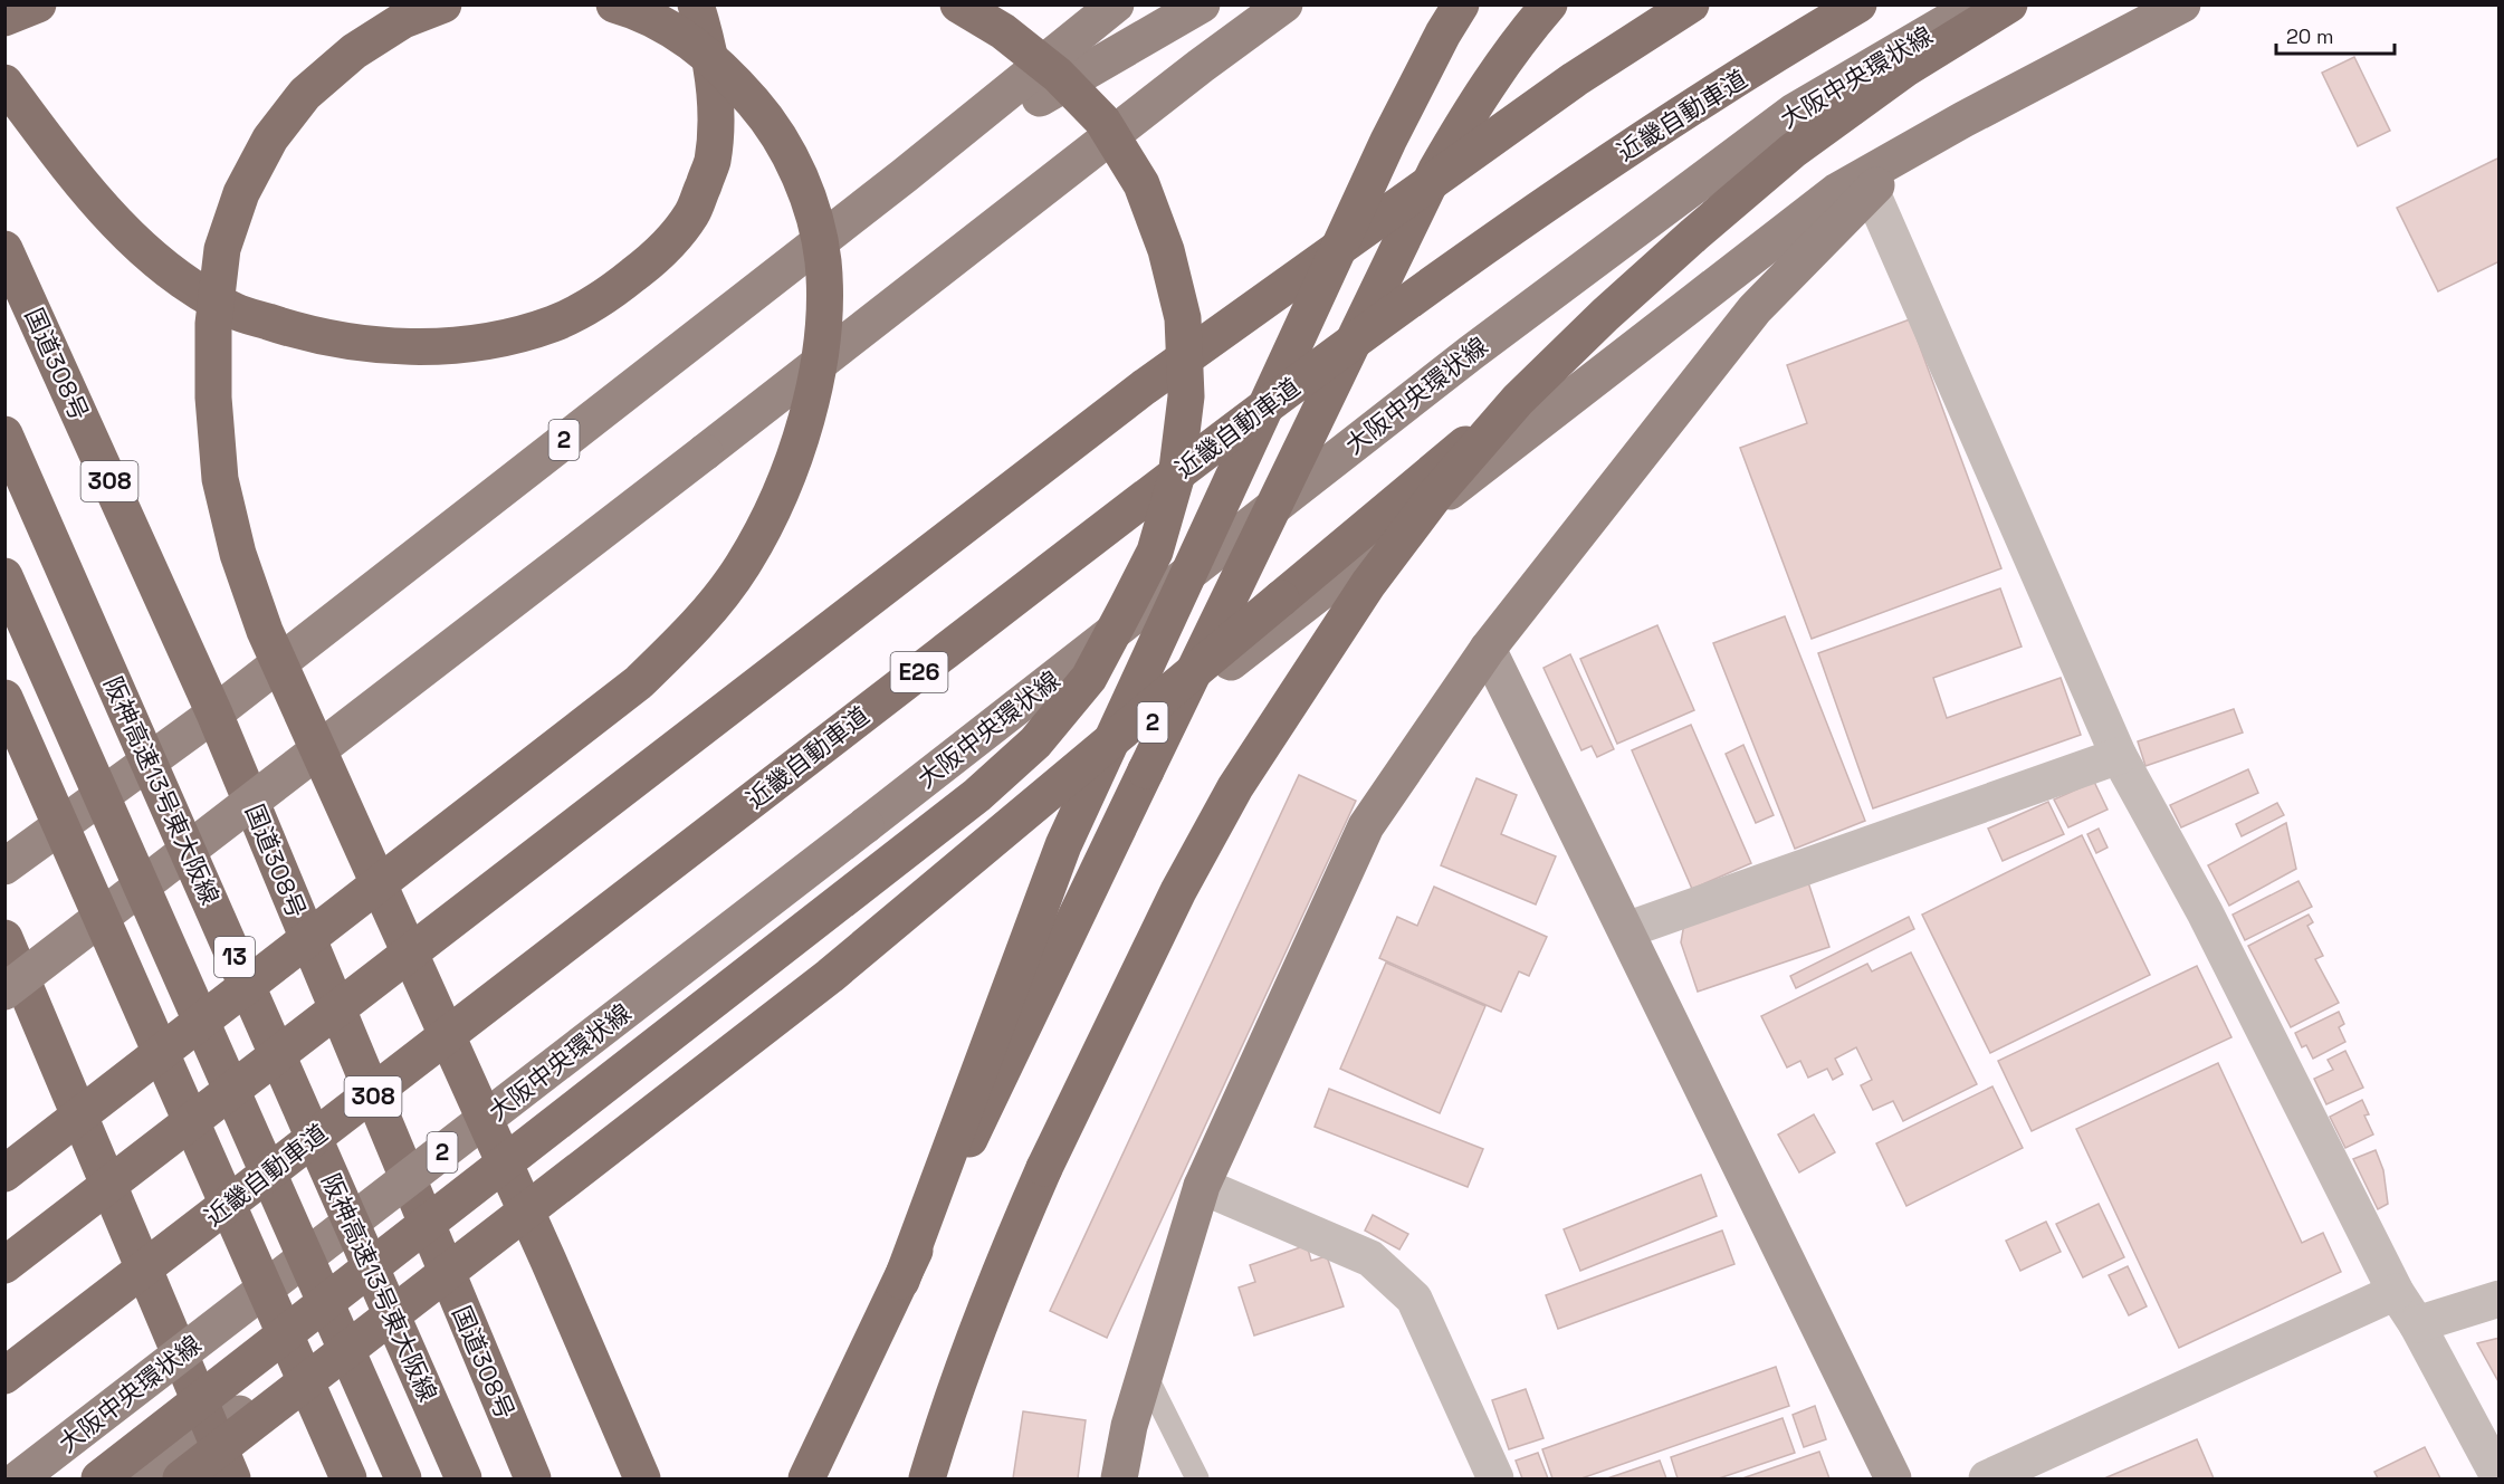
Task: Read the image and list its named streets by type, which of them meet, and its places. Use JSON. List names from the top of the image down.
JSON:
{
  "streets": {
    "highway": [
      "近畿自動車道",
      "国道308号",
      "308",
      "E26",
      "阪神高速13号東大阪線",
      "13"
    ],
    "main road": ["大阪中央環状線", "2"]
  },
  "crossings": [
    ["国道308号", "2"]
  ],
  "scale_bar": "20 m"
}
